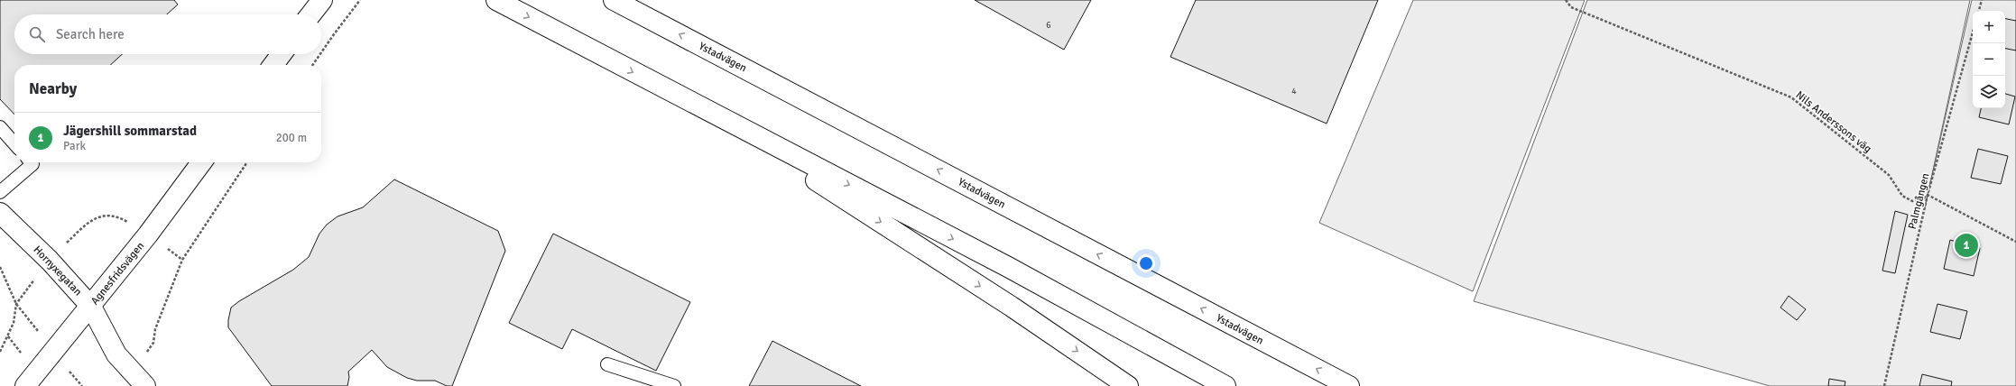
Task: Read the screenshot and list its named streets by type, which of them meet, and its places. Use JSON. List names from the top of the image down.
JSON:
{
  "streets": {
    "main road": ["Ystadvägen", "Hornyxegatan", "Agnesfridsvägen"],
    "path": ["Nils Anderssons väg", "Palmgången"]
  },
  "crossings": [
    ["Nils Anderssons väg", "Palmgången"],
    ["Hornyxegatan", "Agnesfridsvägen"]
  ],
  "house_numbers": ["6", "4"],
  "page": {
    "map_buttons": ["+", "−"],
    "search": "Search here",
    "heading": "Nearby",
    "list": [
      {
        "mark": "1",
        "name": "Jägershill sommarstad",
        "note": "Park",
        "value": "200 m"
      }
    ],
    "pins": "1"
  }
}
